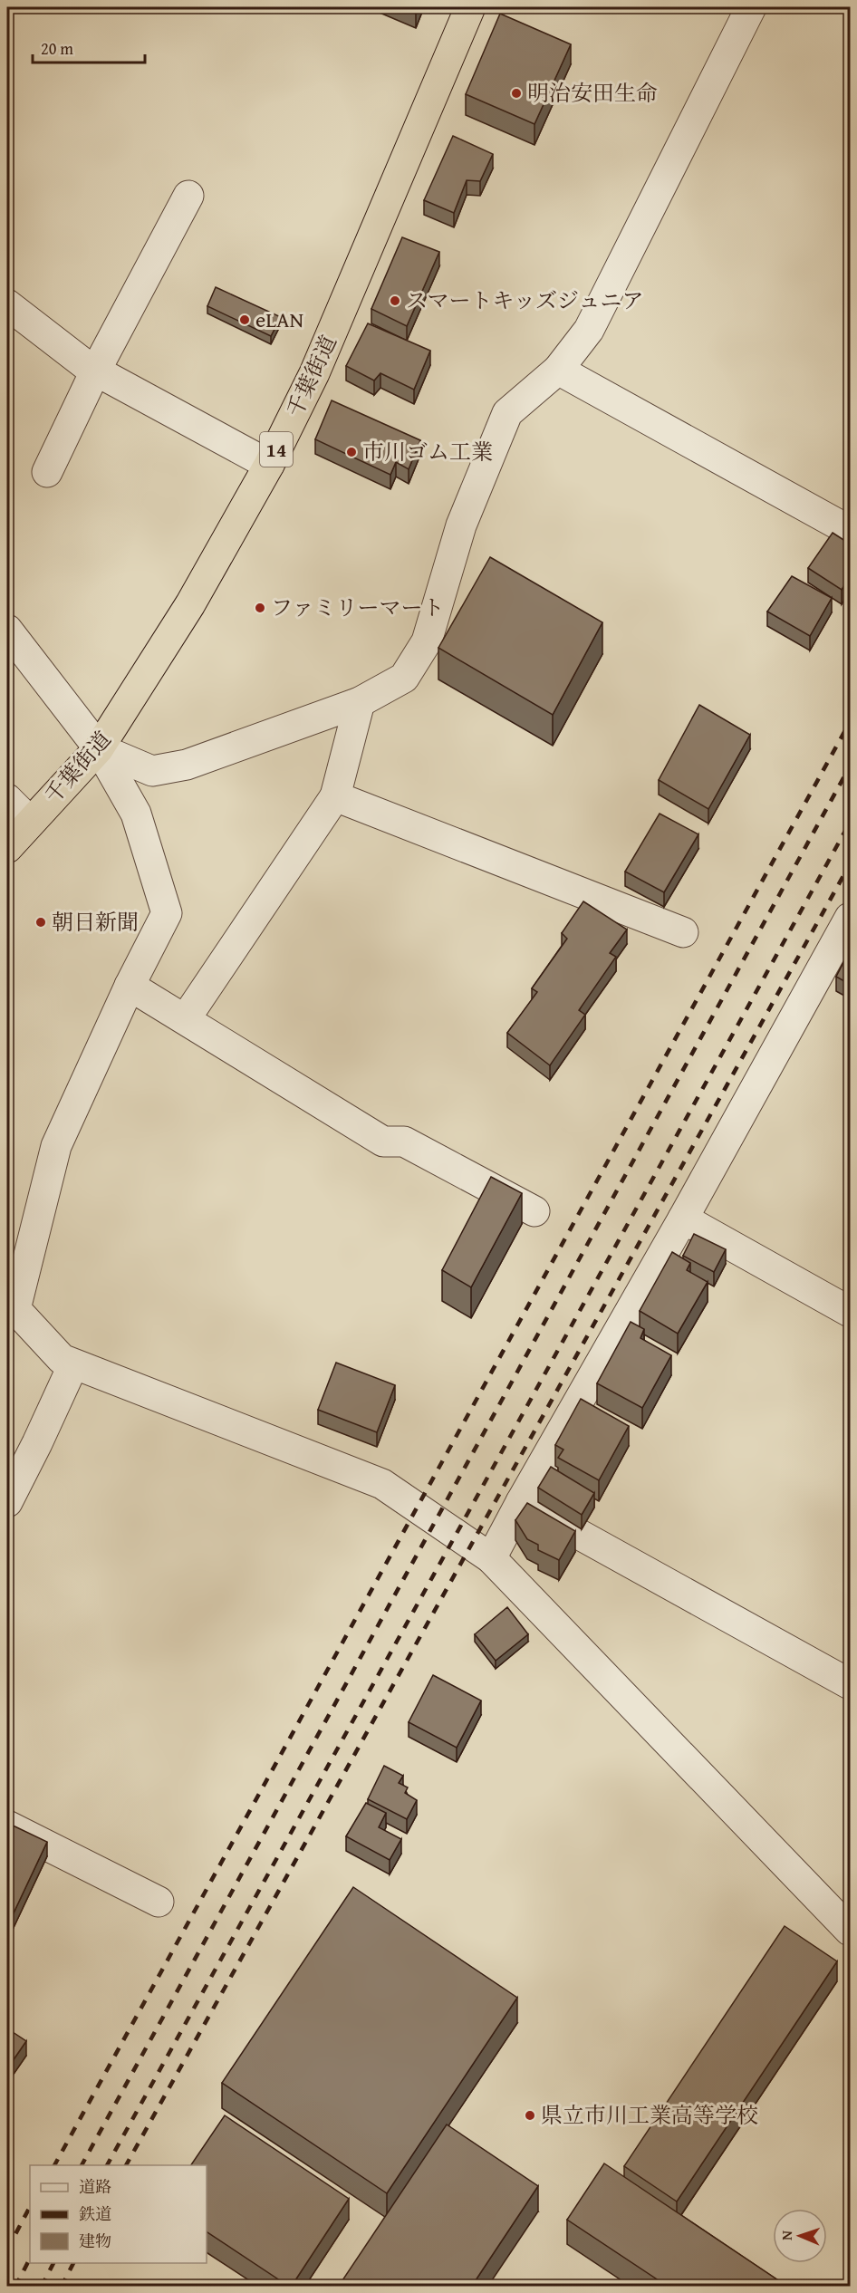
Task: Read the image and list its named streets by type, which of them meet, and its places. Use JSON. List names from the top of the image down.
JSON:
{
  "streets": {
    "highway": ["千葉街道", "14"]
  },
  "places": [
    "明治安田生命",
    "スマートキッズジュニア",
    "eLAN",
    "市川ゴム工業",
    "ファミリーマート",
    "朝日新聞",
    "県立市川工業高等学校"
  ],
  "legend": ["道路", "鉄道", "建物"],
  "scale_bar": "20 m",
  "north": "left"
}
